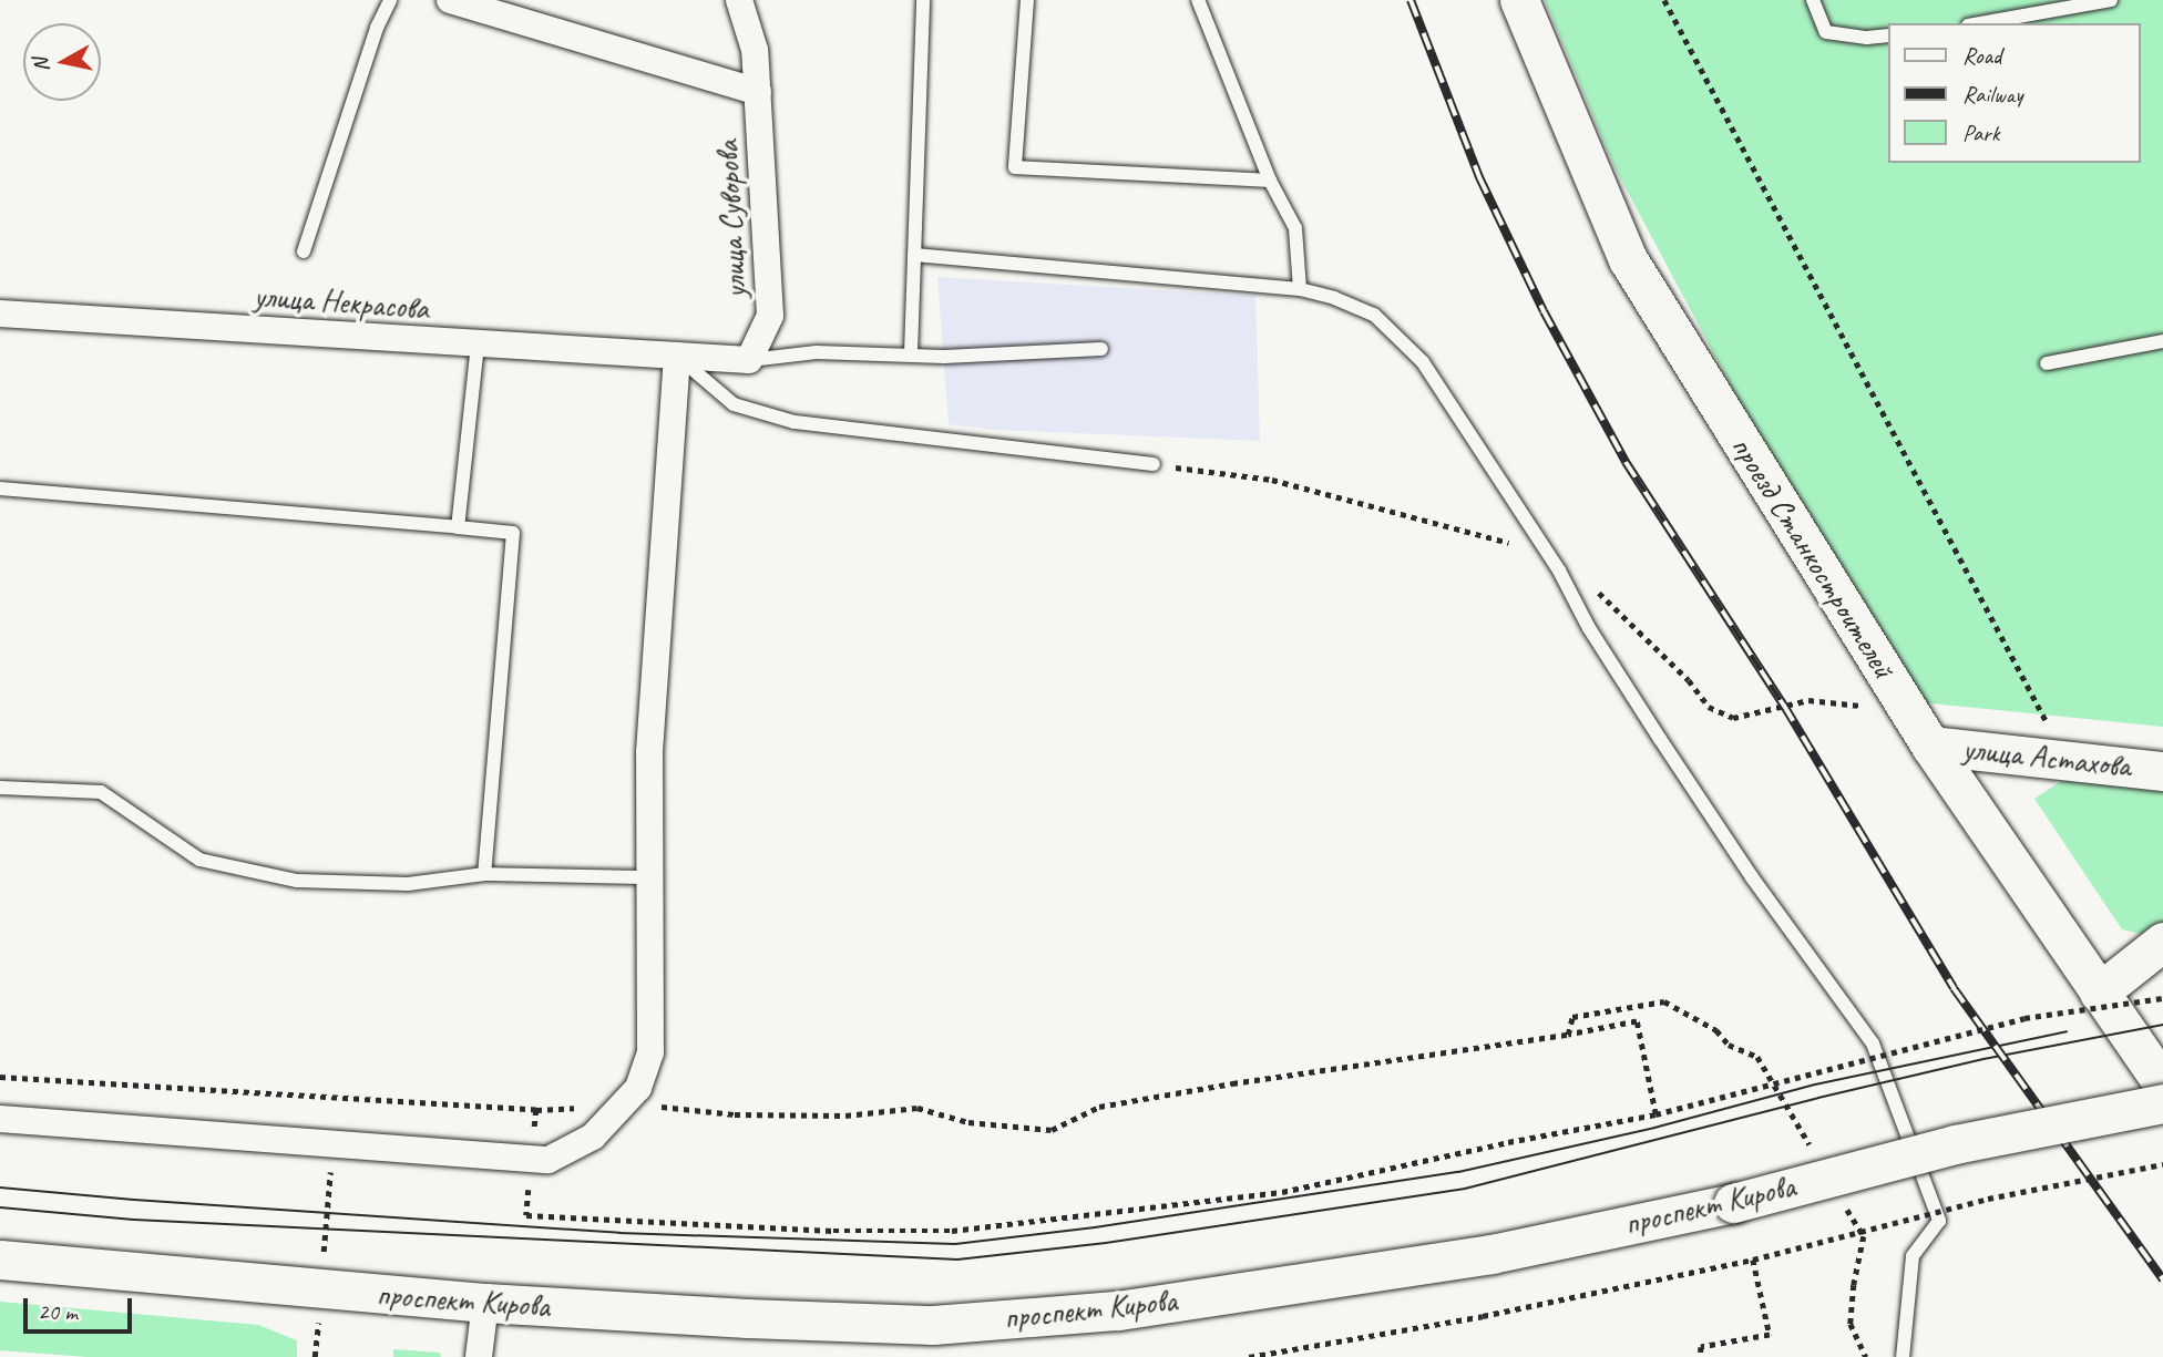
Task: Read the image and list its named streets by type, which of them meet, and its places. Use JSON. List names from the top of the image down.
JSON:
{
  "streets": {
    "main road": ["проезд Станкостроителей", "улица Астахова", "проспект Кирова"],
    "street": ["улица Суворова", "улица Некрасова"]
  },
  "crossings": [
    ["проезд Станкостроителей", "улица Астахова"]
  ],
  "legend": ["Road", "Railway", "Park"],
  "scale_bar": "20 m",
  "north": "left"
}
